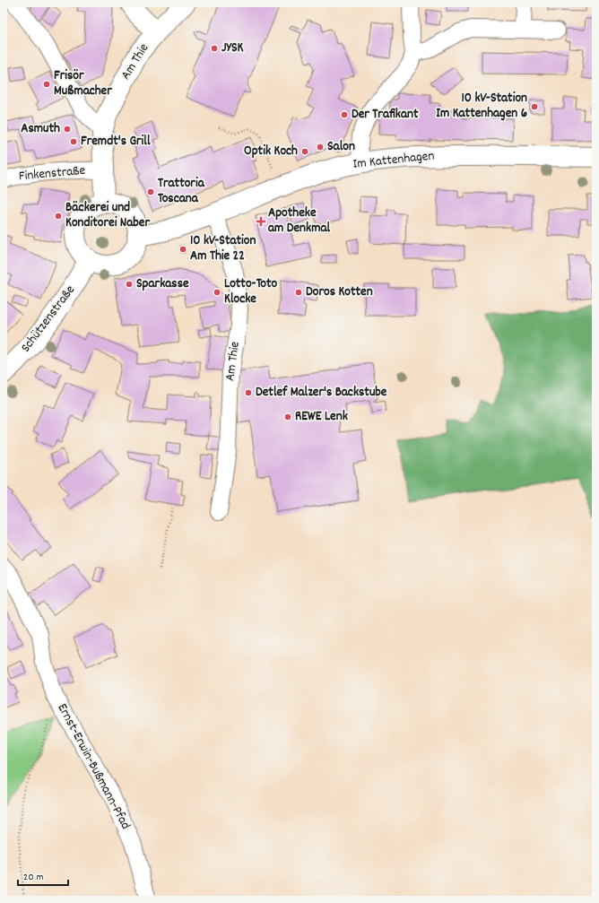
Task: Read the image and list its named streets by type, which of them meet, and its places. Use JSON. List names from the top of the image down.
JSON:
{
  "streets": {
    "street": [
      "Am Thie",
      "Im Kattenhagen",
      "Finkenstraße",
      "Schützenstraße",
      "Ernst-Erwin-Bußmann-Pfad"
    ]
  },
  "crossings": [
    ["Am Thie", "Im Kattenhagen"],
    ["Am Thie", "Finkenstraße"],
    ["Am Thie", "Schützenstraße"],
    ["Im Kattenhagen", "Schützenstraße"]
  ],
  "places": {
    "other": [
      "JYSK",
      "Frisör Mußmacher",
      "10 kV-Station Im Kattenhagen 6",
      "Der Trafikant",
      "Asmuth",
      "Fremdt's Grill",
      "Salon",
      "Optik Koch",
      "Trattoria Toscana",
      "Bäckerei und Konditorei Naber",
      "10 kV-Station Am Thie 22",
      "Sparkasse",
      "Lotto-Toto Klocke",
      "Doros Kotten",
      "Detlef Malzer's Backstube",
      "REWE Lenk"
    ],
    "health": ["Apotheke am Denkmal"]
  },
  "scale_bar": "20 m"
}
